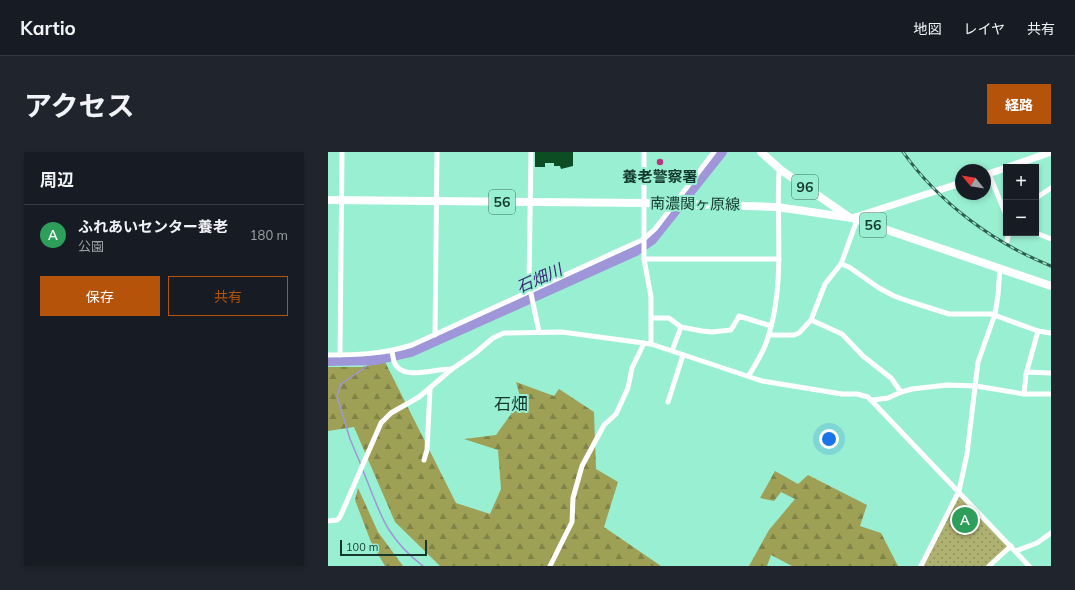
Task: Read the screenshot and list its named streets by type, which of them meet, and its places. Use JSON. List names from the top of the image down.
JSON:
{
  "streets": {
    "main road": ["96", "56", "南濃関ヶ原線"]
  },
  "crossings": [
    ["96", "南濃関ヶ原線"]
  ],
  "districts": ["石畑"],
  "water": ["石畑川"],
  "places": ["養老警察署"],
  "scale_bar": "100 m",
  "north": "top left",
  "page": {
    "header": "Kartio",
    "nav": ["地図", "レイヤ", "共有"],
    "title": "アクセス",
    "buttons": [
      "経路",
      ["保存", "共有"]
    ],
    "heading": "周辺",
    "map_buttons": ["+", "−"],
    "list": [
      {
        "mark": "A",
        "name": "ふれあいセンター養老",
        "note": "公園",
        "value": "180 m"
      }
    ],
    "pins": "A",
    "scale": "100 m"
  }
}
